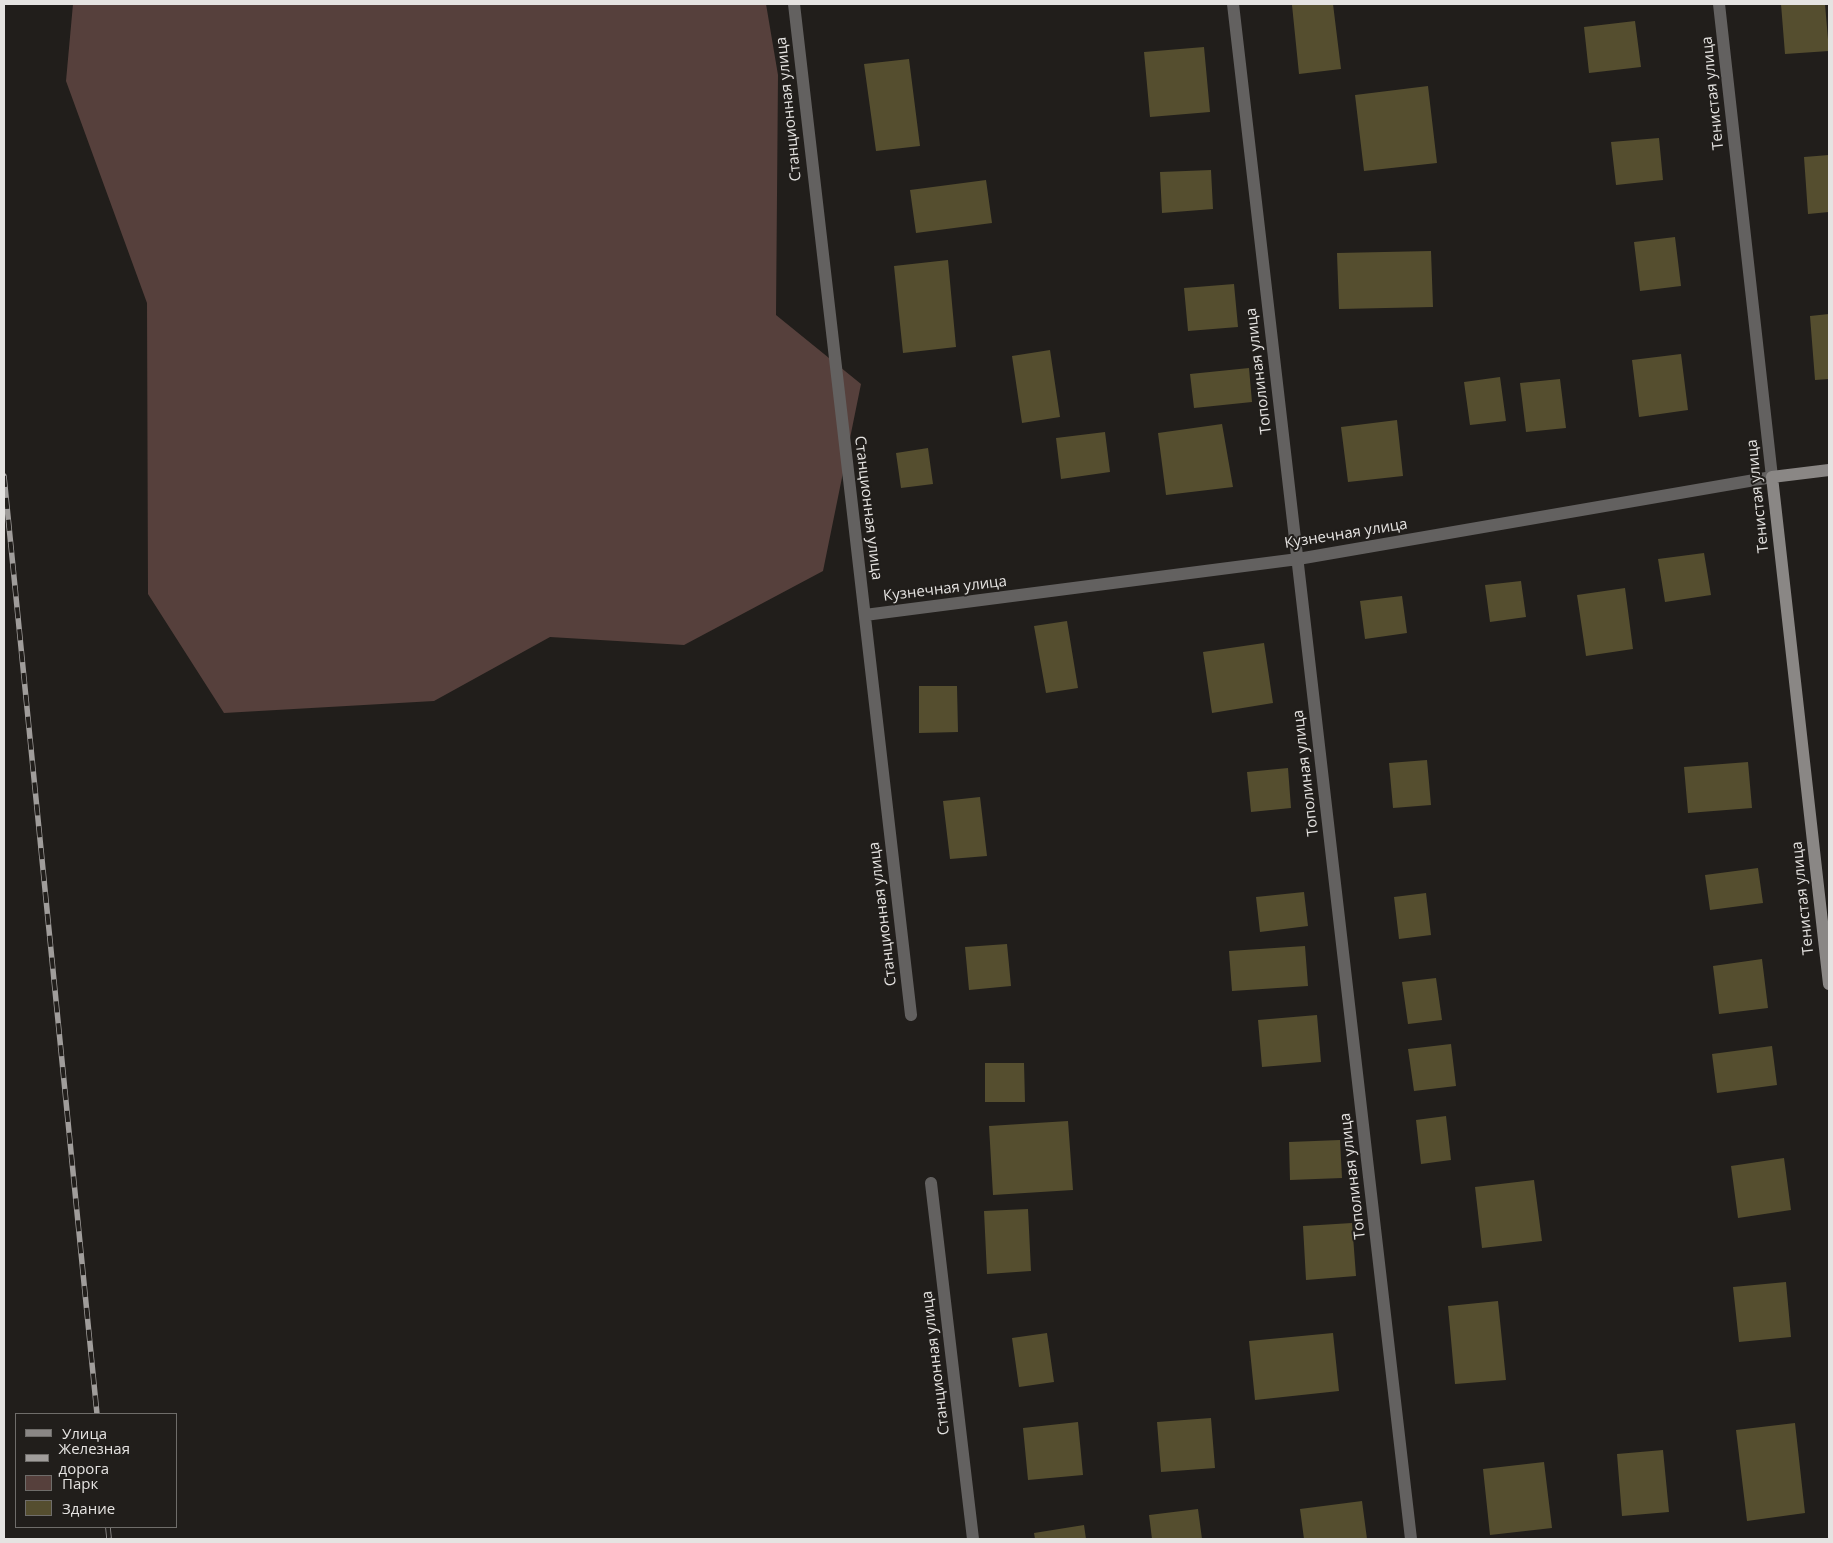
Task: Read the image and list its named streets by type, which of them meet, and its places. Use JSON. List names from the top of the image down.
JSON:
{
  "streets": {
    "street": [
      "Тенистая улица",
      "Станционная улица",
      "Тополиная улица",
      "Кузнечная улица"
    ]
  },
  "crossings": [
    ["Тенистая улица", "Кузнечная улица"],
    ["Станционная улица", "Кузнечная улица"],
    ["Тополиная улица", "Кузнечная улица"]
  ],
  "legend": [
    "Улица",
    "Железная дорога",
    "Парк",
    "Здание"
  ]
}
